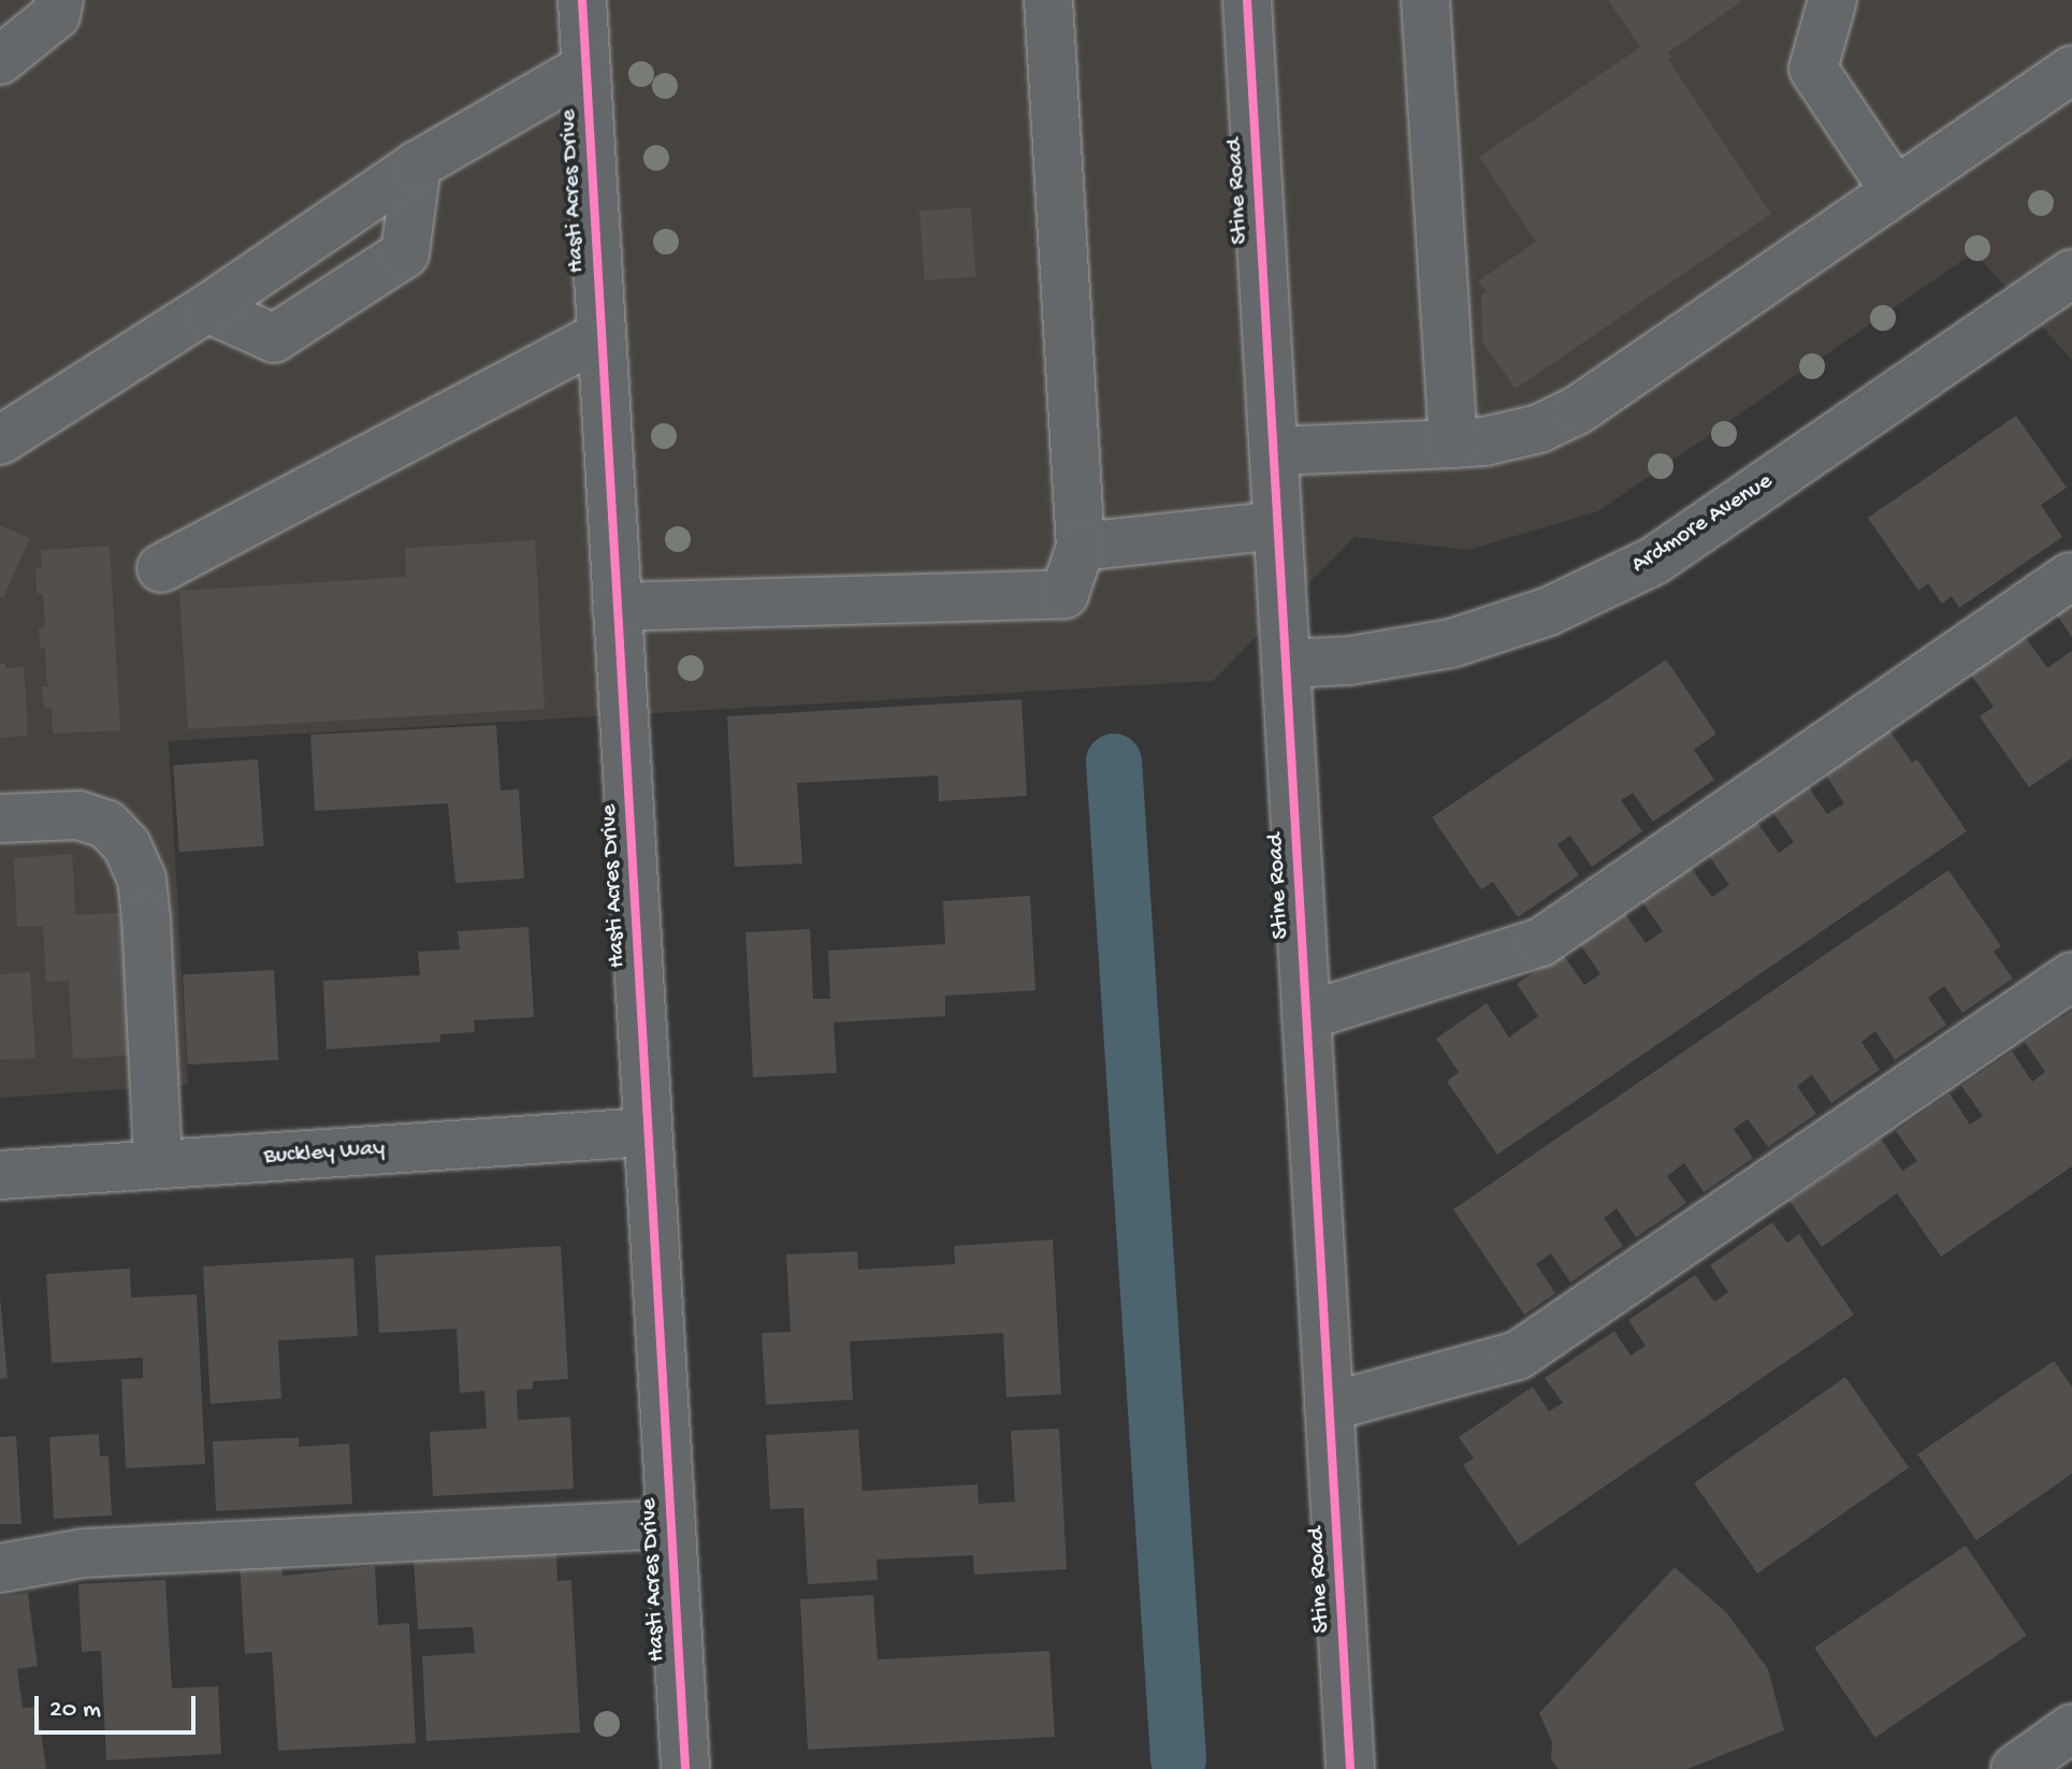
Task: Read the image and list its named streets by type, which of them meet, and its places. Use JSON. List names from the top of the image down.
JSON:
{
  "streets": {
    "street": [
      "Hasti Acres Drive",
      "Stine Road",
      "Ardmore Avenue",
      "Buckley Way"
    ]
  },
  "crossings": [
    ["Hasti Acres Drive", "Buckley Way"],
    ["Stine Road", "Ardmore Avenue"]
  ],
  "scale_bar": "20 m"
}
